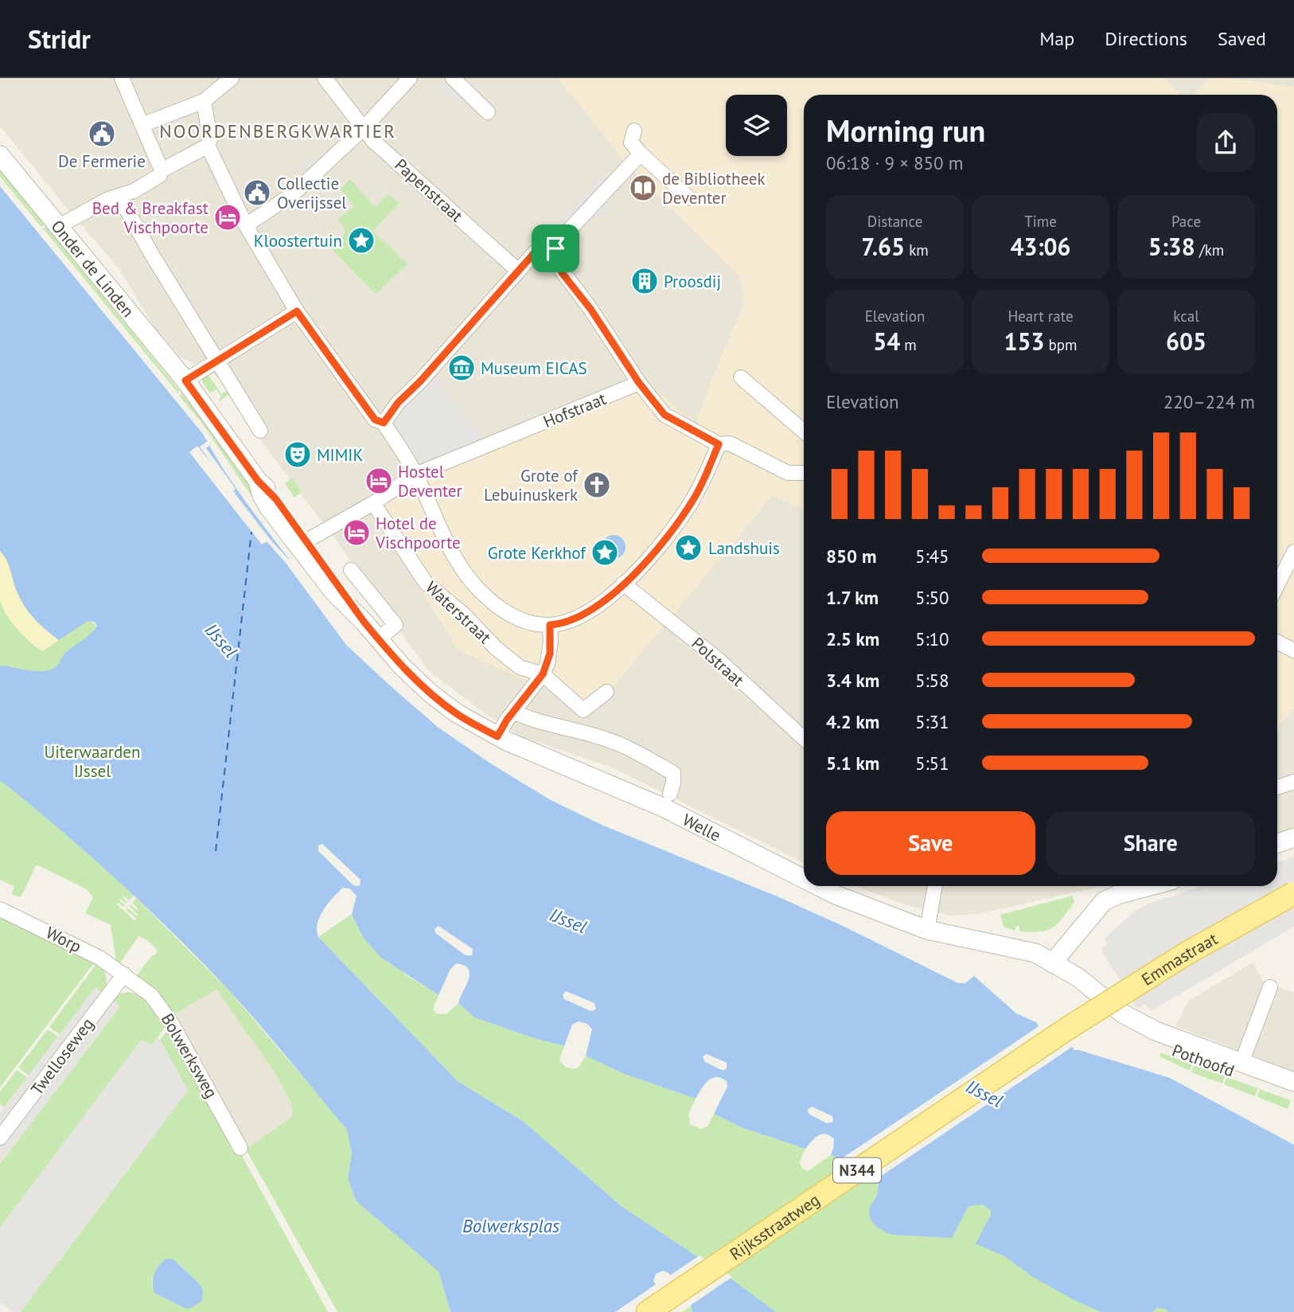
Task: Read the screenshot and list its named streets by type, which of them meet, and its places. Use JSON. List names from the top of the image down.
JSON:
{
  "streets": {
    "main road": ["Emmastraat", "N344", "Rijksstraatweg"],
    "street": [
      "Papenstraat",
      "Onder de Linden",
      "Hofstraat",
      "Waterstraat",
      "Polstraat",
      "Welle",
      "Worp",
      "Bolwerksweg",
      "Twelloseweg",
      "Pothoofd"
    ]
  },
  "crossings": [
    ["Onder de Linden", "Welle"],
    ["Hofstraat", "Waterstraat"],
    ["Hofstraat", "Welle"],
    ["Welle", "Pothoofd"],
    ["Worp", "Bolwerksweg"],
    ["Worp", "Twelloseweg"],
    ["Emmastraat", "Rijksstraatweg"],
    ["Bolwerksweg", "Twelloseweg"]
  ],
  "districts": ["NOORDENBERGKWARTIER"],
  "water": ["IJssel", "Bolwerksplas"],
  "parks": ["Uiterwaarden IJssel"],
  "places": {
    "public building": ["De Fermerie", "Collectie Overijssel"],
    "library": ["de Bibliotheek Deventer"],
    "hotel": ["Bed & Breakfast Vischpoorte", "Hostel Deventer", "Hotel de Vischpoorte"],
    "place": ["Kloostertuin", "Landshuis", "Grote Kerkhof"],
    "building": ["Proosdij"],
    "museum": ["Museum EICAS"],
    "theatre": ["MIMIK"],
    "church": ["Grote of Lebuinuskerk"]
  },
  "page": {
    "header": "Stridr",
    "nav": ["Map", "Directions", "Saved"],
    "heading": ["Morning run", "06:18 · 9 × 850 m"],
    "stats": [
      ["Distance", "7.65 km"],
      ["Time", "43:06"],
      ["Pace", "5:38 /km"],
      ["Elevation", "54 m"],
      ["Heart rate", "153 bpm"],
      ["kcal", "605"]
    ],
    "chart": ["Elevation", "220–224 m"],
    "list": [
      {
        "name": "850 m",
        "note": "5:45"
      },
      {
        "name": "1.7 km",
        "note": "5:50"
      },
      {
        "name": "2.5 km",
        "note": "5:10"
      },
      {
        "name": "3.4 km",
        "note": "5:58"
      },
      {
        "name": "4.2 km",
        "note": "5:31"
      },
      {
        "name": "5.1 km",
        "note": "5:51"
      }
    ],
    "buttons": ["Save", "Share"]
  }
}
